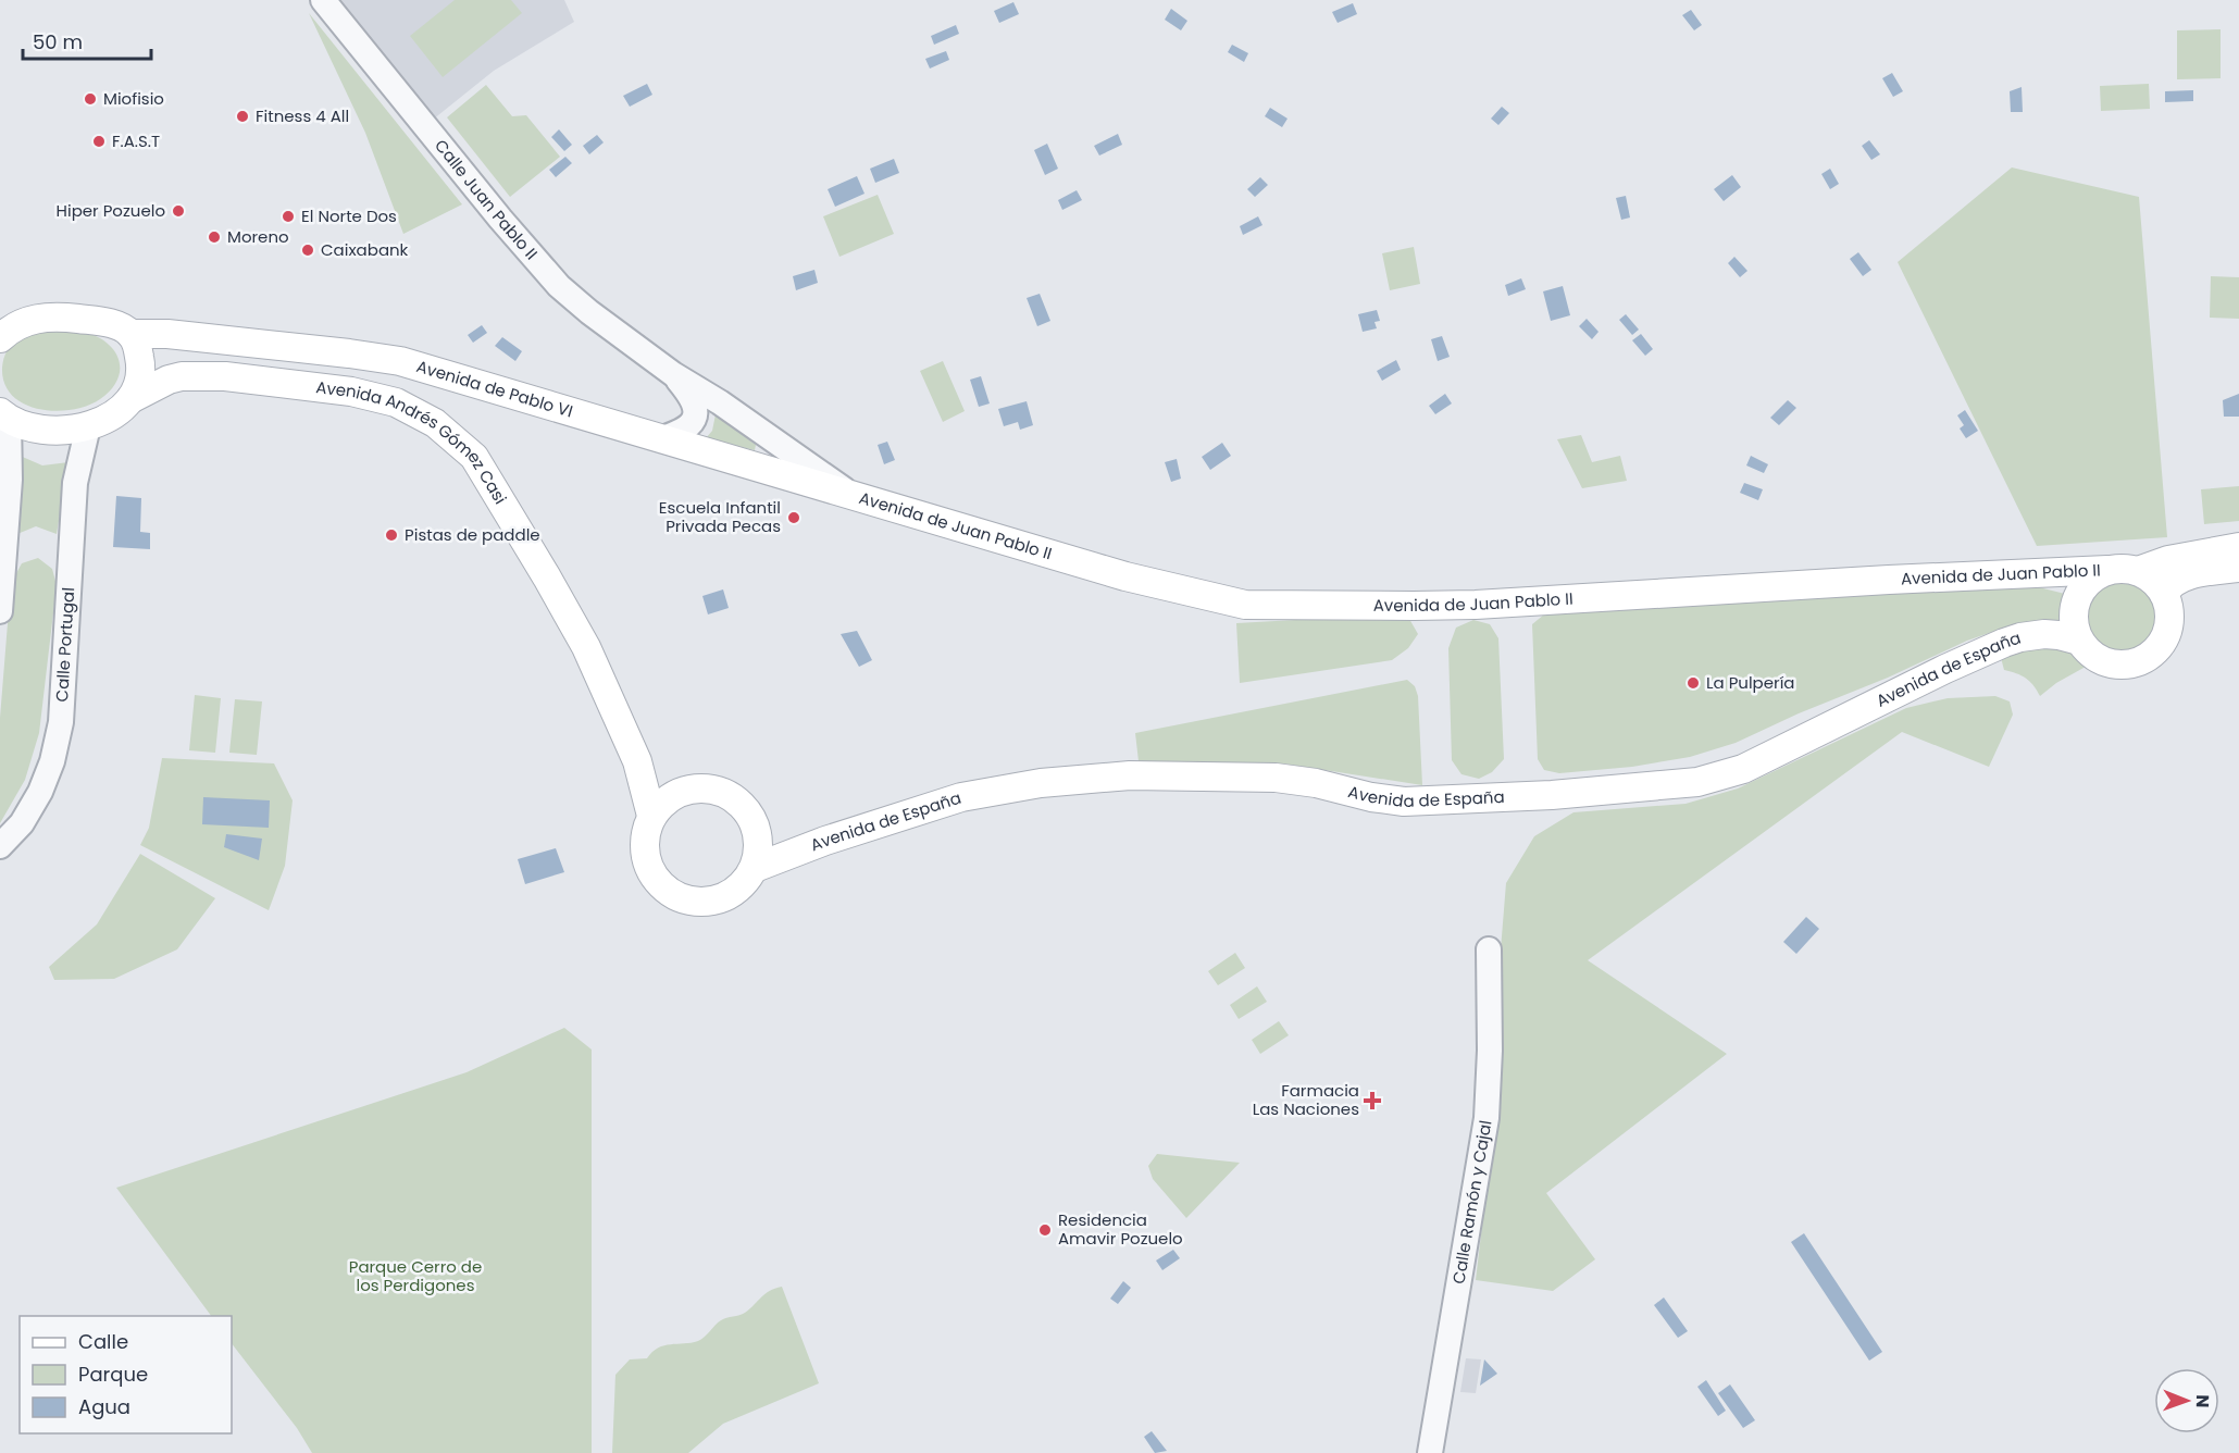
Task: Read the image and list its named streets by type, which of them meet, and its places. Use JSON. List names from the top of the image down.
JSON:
{
  "streets": {
    "main road": [
      "Avenida de Pablo VI",
      "Avenida Andrés Gómez Casi",
      "Avenida de Juan Pablo II",
      "Avenida de España"
    ],
    "street": ["Calle Juan Pablo II", "Calle Portugal", "Calle Ramón y Cajal"]
  },
  "crossings": [
    ["Calle Juan Pablo II", "Avenida de Pablo VI"],
    ["Calle Juan Pablo II", "Avenida de Juan Pablo II"],
    ["Avenida de Pablo VI", "Avenida de Juan Pablo II"],
    ["Avenida Andrés Gómez Casi", "Calle Portugal"],
    ["Avenida Andrés Gómez Casi", "Avenida de España"],
    ["Avenida de Juan Pablo II", "Avenida de España"]
  ],
  "parks": ["Parque Cerro de los Perdigones"],
  "places": {
    "other": [
      "Miofisio",
      "Fitness 4 All",
      "F.A.S.T",
      "Hiper Pozuelo",
      "El Norte Dos",
      "Moreno",
      "Caixabank",
      "Escuela Infantil Privada Pecas",
      "Pistas de paddle",
      "La Pulpería",
      "Residencia Amavir Pozuelo"
    ],
    "health": ["Farmacia Las Naciones"]
  },
  "legend": ["Calle", "Parque", "Agua"],
  "scale_bar": "50 m",
  "north": "right"
}
